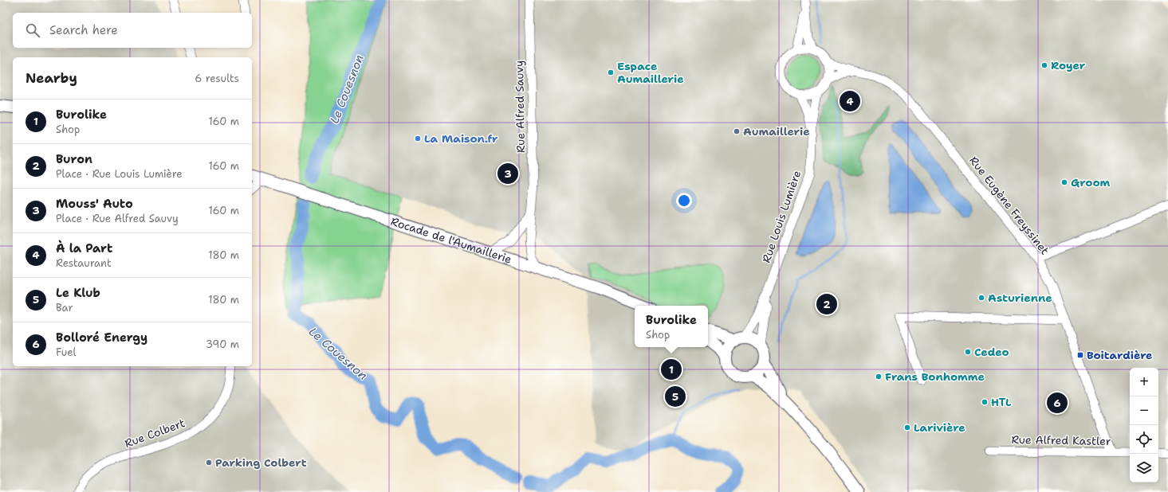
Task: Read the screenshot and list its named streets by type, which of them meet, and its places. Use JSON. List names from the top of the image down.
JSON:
{
  "streets": {
    "main road": ["Rocade de l'Aumaillerie"],
    "street": [
      "Rue Alfred Sauvy",
      "Rue Eugène Freyssinet",
      "Rue Louis Lumière",
      "Rue Colbert",
      "Rue Alfred Kastler"
    ]
  },
  "crossings": [
    ["Rue Alfred Sauvy", "Rocade de l'Aumaillerie"],
    ["Rue Eugène Freyssinet", "Rue Louis Lumière"],
    ["Rue Eugène Freyssinet", "Rue Alfred Kastler"]
  ],
  "water": ["Le Couesnon"],
  "places": {
    "other": [
      "Royer",
      "Espace Aumaillerie",
      "Aumaillerie",
      "La Maison.fr",
      "Groom",
      "Asturienne",
      "Cedeo",
      "Frans Bonhomme",
      "HTL",
      "Larivière",
      "Parking Colbert"
    ],
    "transit": ["Boitardière"]
  },
  "page": {
    "search": "Search here",
    "heading": ["Nearby", "6 results"],
    "pins": [
      "4",
      "3",
      "2",
      "1",
      "5",
      "6"
    ],
    "list": [
      {
        "mark": "1",
        "name": "Burolike",
        "note": "Shop",
        "value": "160 m"
      },
      {
        "mark": "2",
        "name": "Buron",
        "note": "Place · Rue Louis Lumière",
        "value": "160 m"
      },
      {
        "mark": "3",
        "name": "Mouss' Auto",
        "note": "Place · Rue Alfred Sauvy",
        "value": "160 m"
      },
      {
        "mark": "4",
        "name": "À la Part",
        "note": "Restaurant",
        "value": "180 m"
      },
      {
        "mark": "5",
        "name": "Le Klub",
        "note": "Bar",
        "value": "180 m"
      },
      {
        "mark": "6",
        "name": "Bolloré Energy",
        "note": "Fuel",
        "value": "390 m"
      }
    ],
    "popup": ["Burolike", "Shop"],
    "map_buttons": ["+", "−"]
  }
}
